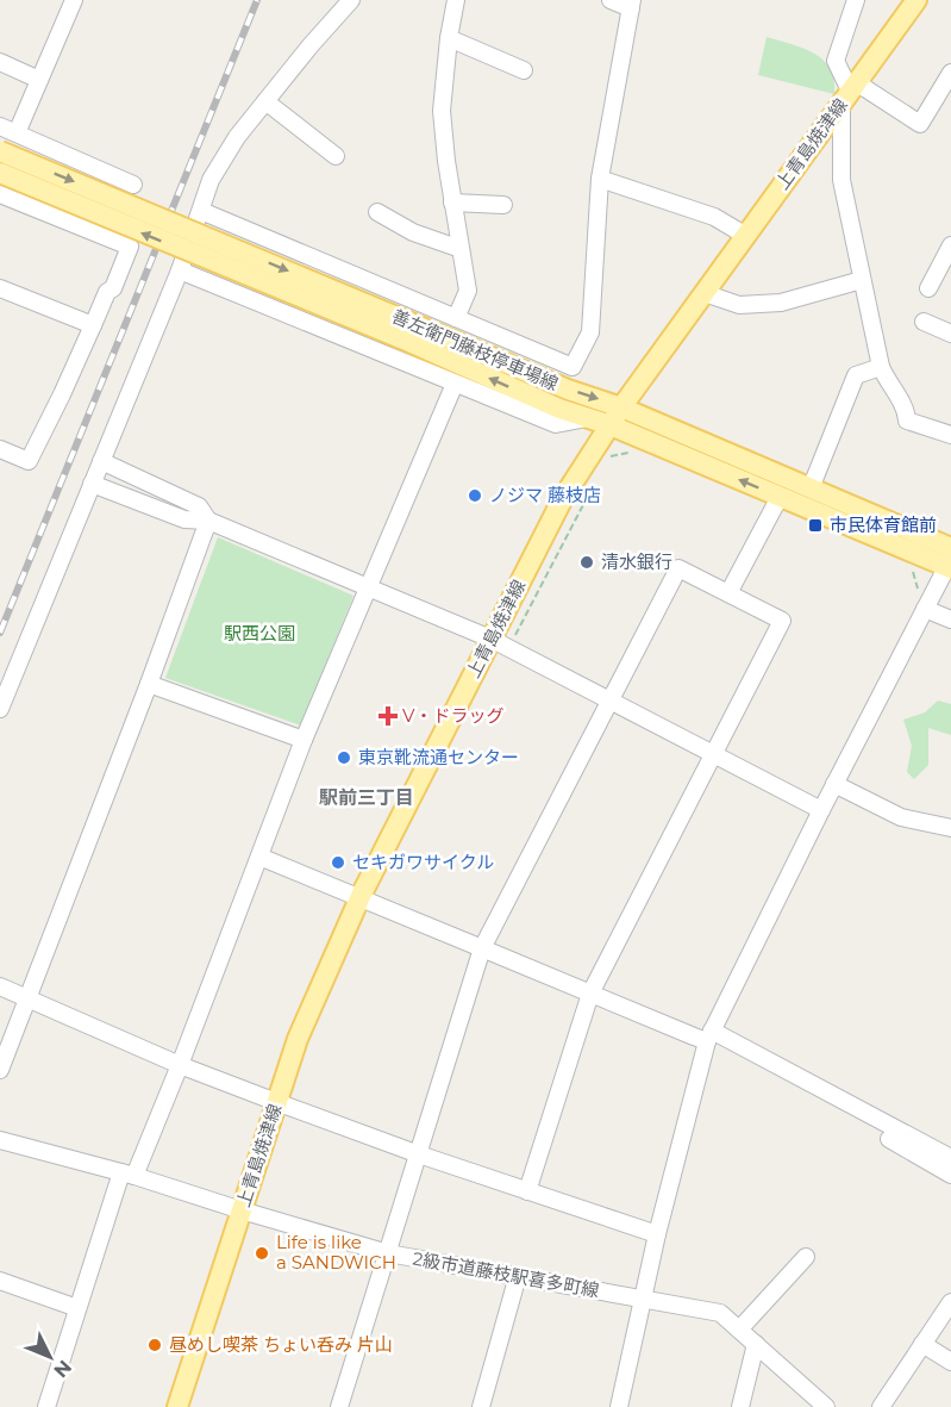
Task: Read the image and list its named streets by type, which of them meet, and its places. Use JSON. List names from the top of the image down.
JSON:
{
  "streets": {
    "main road": ["上青島焼津線", "善左衛門藤枝停車場線"],
    "street": ["2級市道藤枝駅喜多町線"]
  },
  "crossings": [
    ["上青島焼津線", "善左衛門藤枝停車場線"],
    ["上青島焼津線", "2級市道藤枝駅喜多町線"]
  ],
  "districts": ["駅前三丁目"],
  "parks": ["駅西公園"],
  "places": {
    "other": [
      "ノジマ 藤枝店",
      "清水銀行",
      "東京靴流通センター",
      "セキガワサイクル",
      "Life is like a SANDWICH",
      "昼めし喫茶 ちょい呑み 片山"
    ],
    "transit": ["市民体育館前"],
    "health": ["V・ドラッグ"]
  },
  "north": "bottom right"
}
